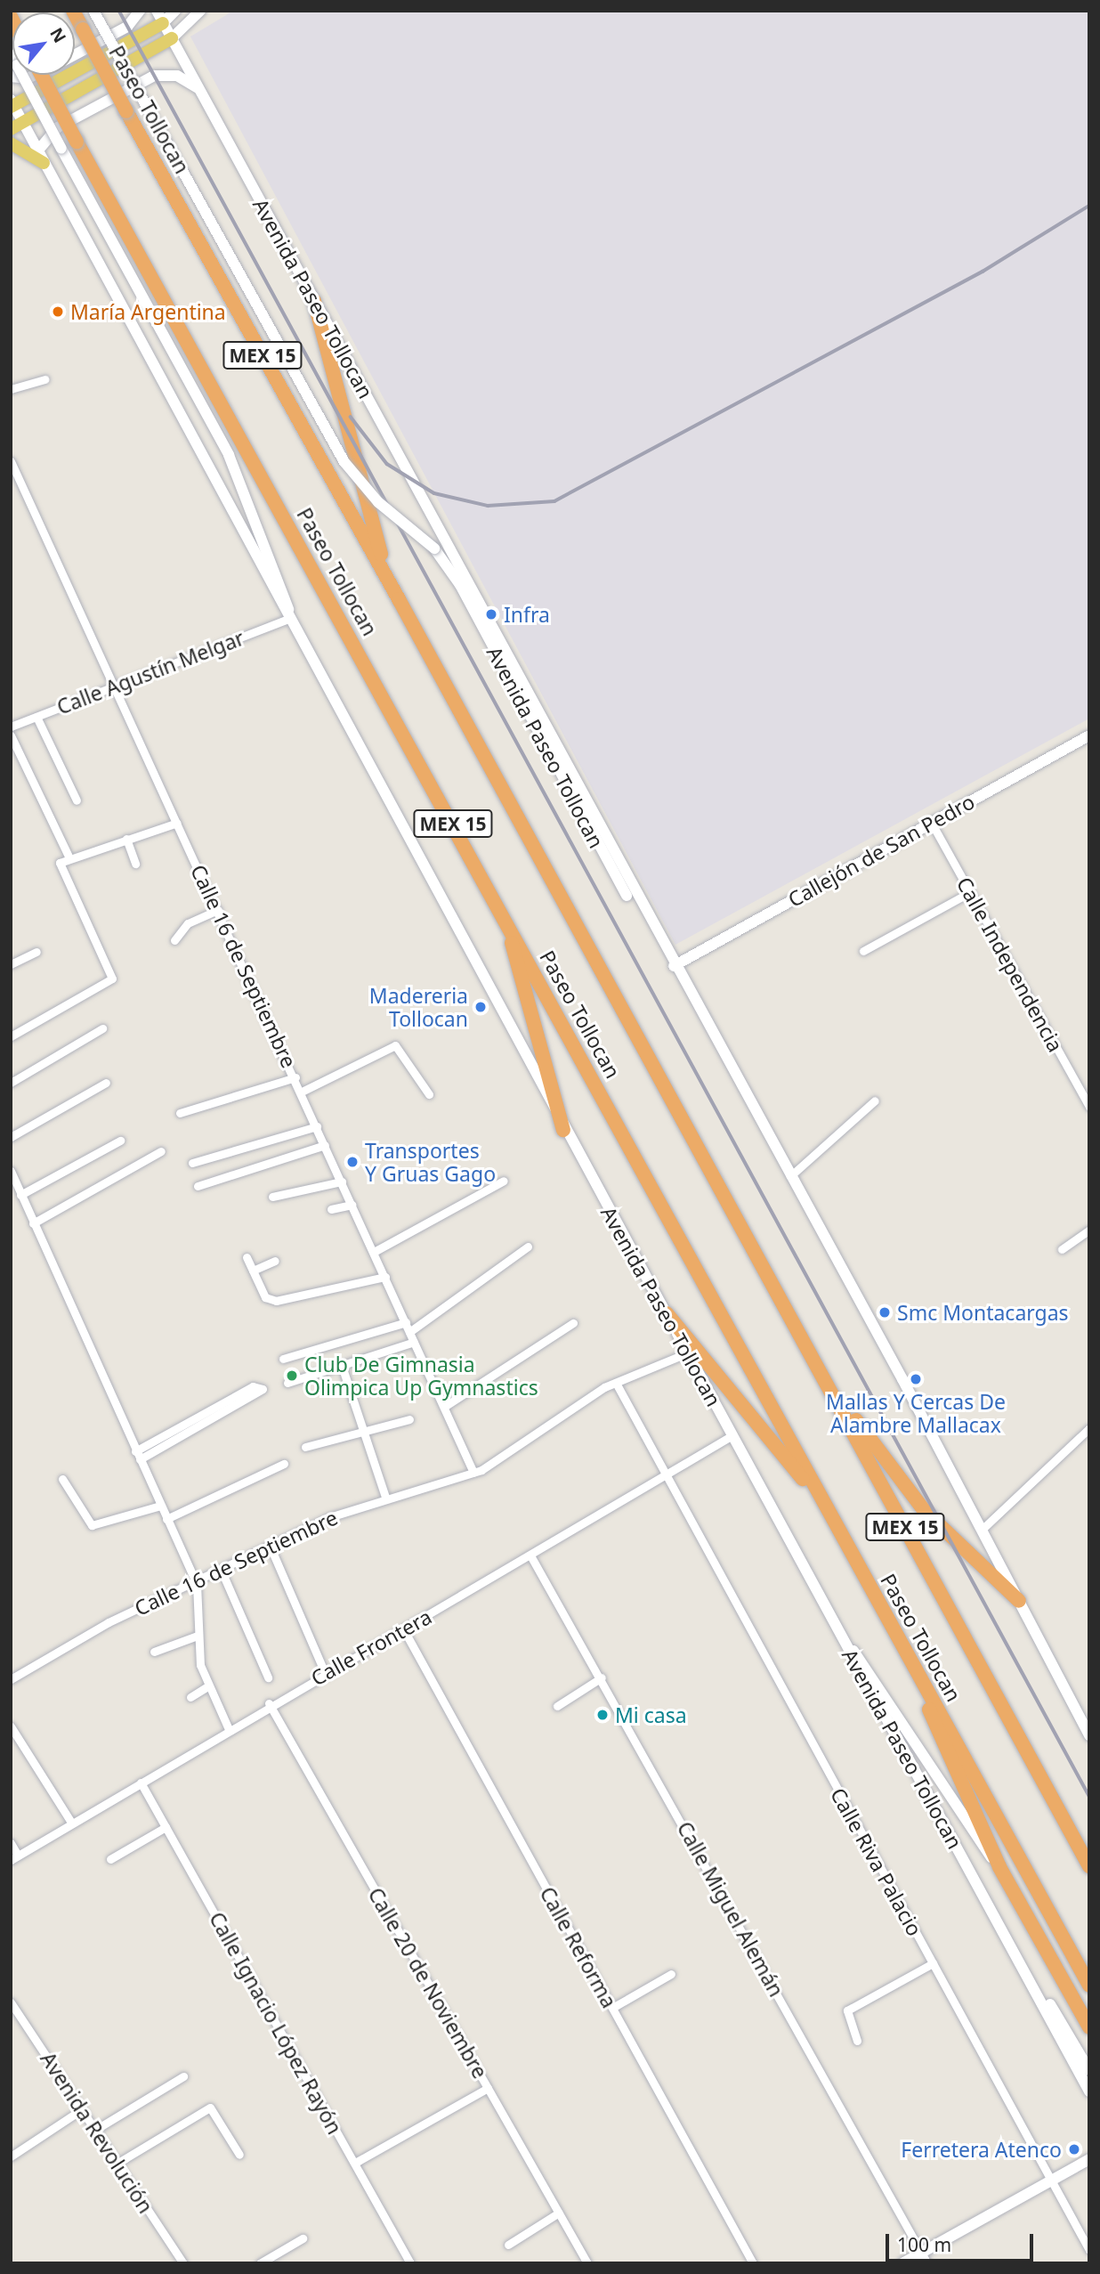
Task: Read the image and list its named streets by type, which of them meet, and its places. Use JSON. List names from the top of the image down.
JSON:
{
  "streets": {
    "highway": ["Paseo Tollocan", "MEX 15"],
    "main road": ["Avenida Paseo Tollocan", "Callejón de San Pedro"],
    "street": [
      "Calle Agustín Melgar",
      "Calle Independencia",
      "Calle 16 de Septiembre",
      "Calle Frontera",
      "Calle Riva Palacio",
      "Calle Miguel Alemán",
      "Calle Reforma",
      "Calle 20 de Noviembre",
      "Calle Ignacio López Rayón",
      "Avenida Revolución"
    ]
  },
  "crossings": [
    ["Avenida Paseo Tollocan", "Calle Agustín Melgar"],
    ["Avenida Paseo Tollocan", "Callejón de San Pedro"],
    ["Avenida Paseo Tollocan", "Calle 16 de Septiembre"],
    ["Avenida Paseo Tollocan", "Calle Frontera"],
    ["Calle Agustín Melgar", "Calle 16 de Septiembre"],
    ["Callejón de San Pedro", "Calle Independencia"],
    ["Calle 16 de Septiembre", "Calle Riva Palacio"],
    ["Calle Frontera", "Calle Riva Palacio"],
    ["Calle Frontera", "Calle Miguel Alemán"],
    ["Calle Frontera", "Calle Reforma"],
    ["Calle Frontera", "Calle 20 de Noviembre"],
    ["Calle Frontera", "Calle Ignacio López Rayón"]
  ],
  "places": [
    "María Argentina",
    "Infra",
    "Madereria Tollocan",
    "Transportes Y Gruas Gago",
    "Smc Montacargas",
    "Club De Gimnasia Olimpica Up Gymnastics",
    "Mallas Y Cercas De Alambre Mallacax",
    "Mi casa",
    "Ferretera Atenco"
  ],
  "scale_bar": "100 m",
  "north": "top right"
}
